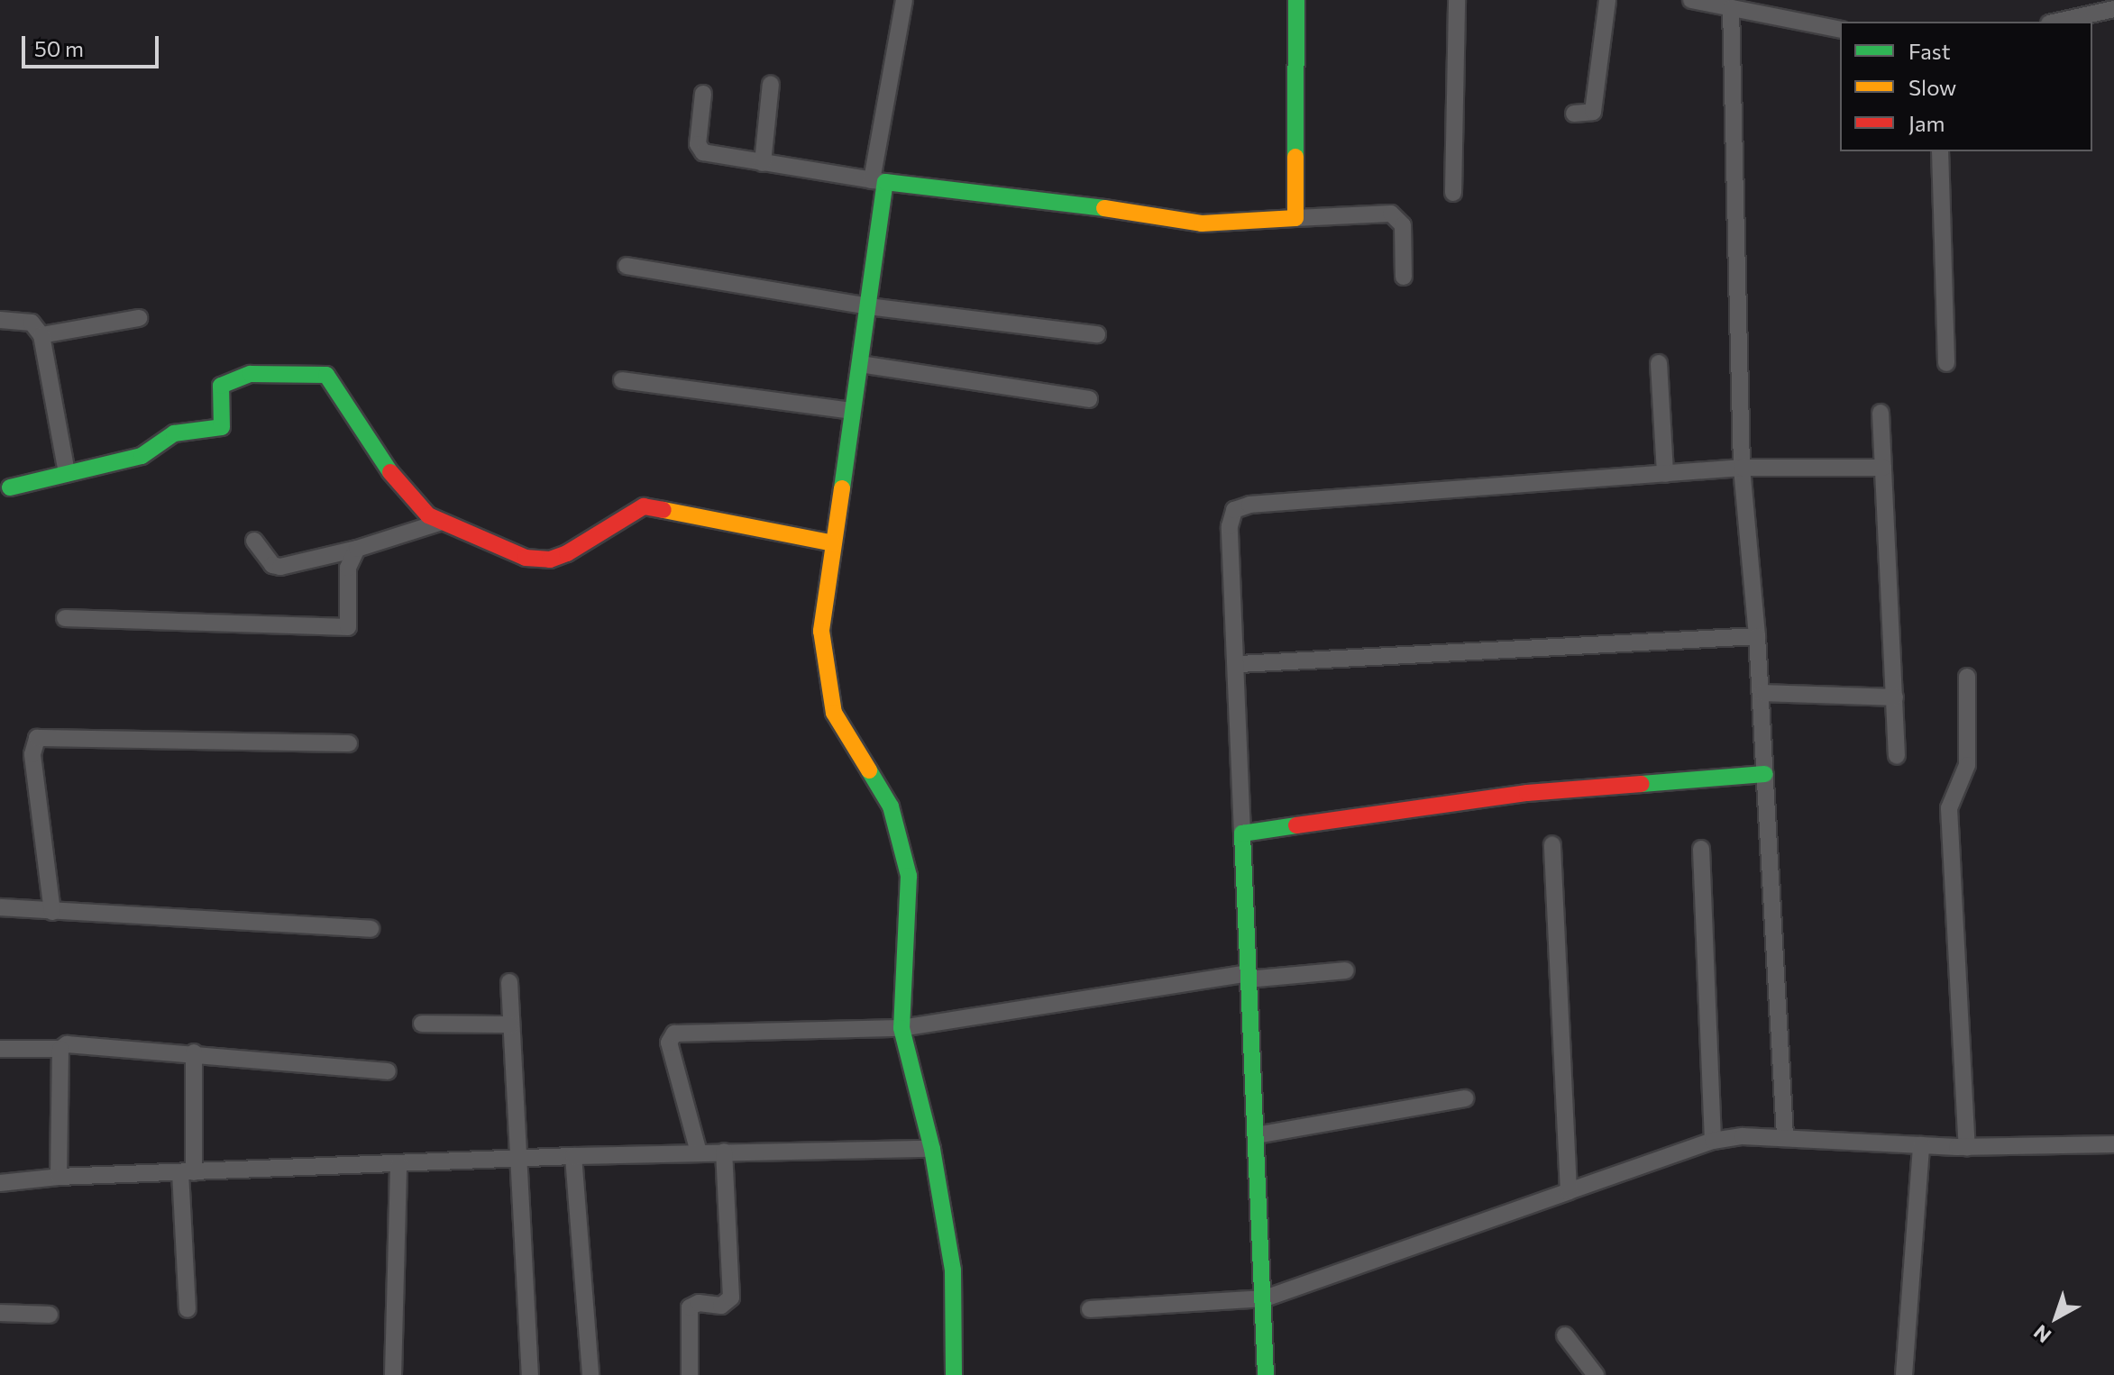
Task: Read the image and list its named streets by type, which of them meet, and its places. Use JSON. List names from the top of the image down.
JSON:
{
  "legend": ["Fast", "Slow", "Jam"],
  "scale_bar": "50 m",
  "north": "bottom left"
}
